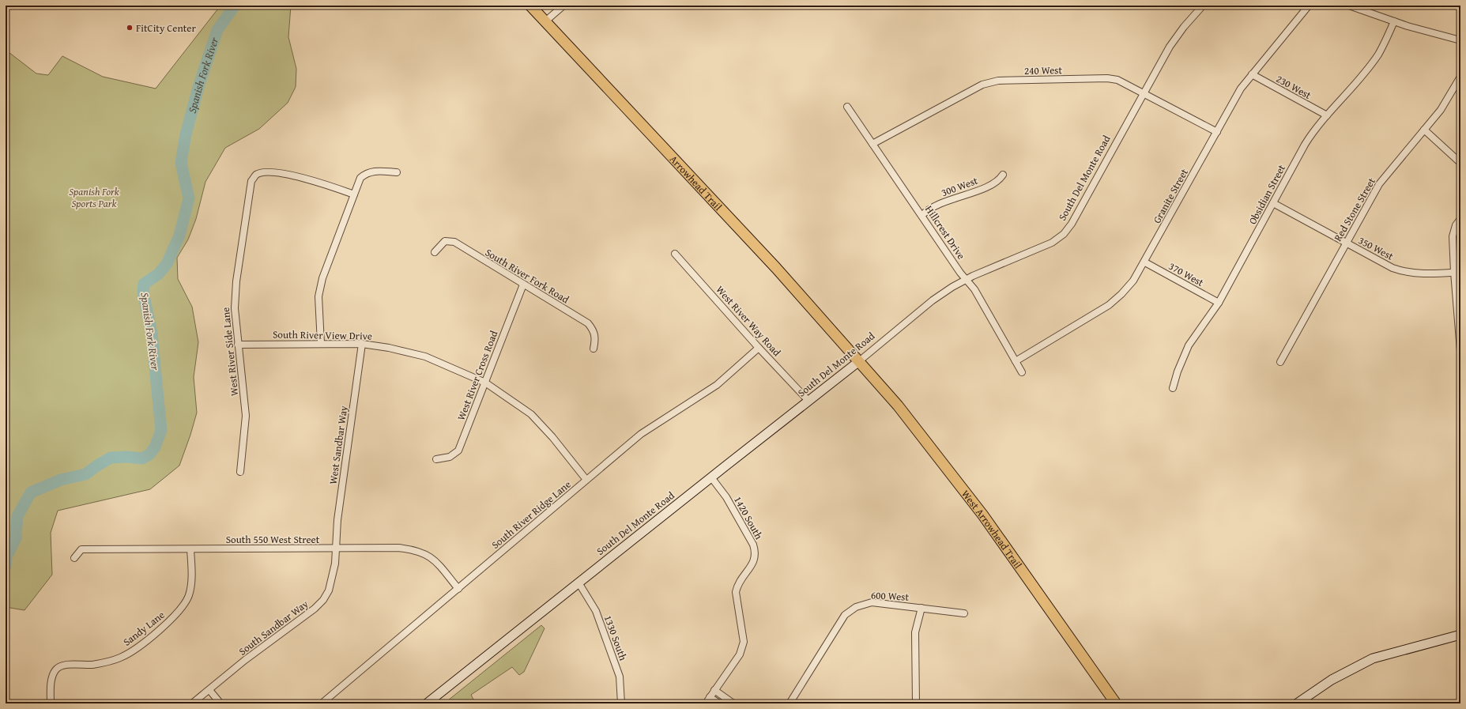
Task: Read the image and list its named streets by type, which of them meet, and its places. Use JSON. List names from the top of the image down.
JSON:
{
  "streets": {
    "main road": ["Arrowhead Trail", "West Arrowhead Trail"],
    "street": [
      "240 West",
      "230 West",
      "South Del Monte Road",
      "300 West",
      "Obsidian Street",
      "Granite Street",
      "Red Stone Street",
      "Hillcrest Drive",
      "350 West",
      "370 West",
      "South River Fork Road",
      "West River Way Road",
      "South River View Drive",
      "West River Side Lane",
      "West River Cross Road",
      "West Sandbar Way",
      "South River Ridge Lane",
      "1420 South",
      "South 550 West Street",
      "600 West",
      "South Sandbar Way",
      "Sandy Lane",
      "1330 South"
    ]
  },
  "crossings": [
    ["240 West", "South Del Monte Road"],
    ["240 West", "Granite Street"],
    ["240 West", "Hillcrest Drive"],
    ["230 West", "Obsidian Street"],
    ["230 West", "Granite Street"],
    ["South Del Monte Road", "Arrowhead Trail"],
    ["South Del Monte Road", "Hillcrest Drive"],
    ["South Del Monte Road", "West River Way Road"],
    ["South Del Monte Road", "1420 South"],
    ["South Del Monte Road", "West Arrowhead Trail"],
    ["South Del Monte Road", "1330 South"],
    ["Arrowhead Trail", "West Arrowhead Trail"],
    ["300 West", "Hillcrest Drive"],
    ["Obsidian Street", "350 West"],
    ["Obsidian Street", "370 West"],
    ["Granite Street", "Hillcrest Drive"],
    ["Granite Street", "370 West"],
    ["Red Stone Street", "350 West"],
    ["South River Fork Road", "West River Cross Road"],
    ["West River Way Road", "South River Ridge Lane"],
    ["South River View Drive", "West River Side Lane"],
    ["South River View Drive", "West River Cross Road"],
    ["South River View Drive", "West Sandbar Way"],
    ["South River View Drive", "South River Ridge Lane"],
    ["West Sandbar Way", "South 550 West Street"],
    ["West Sandbar Way", "South Sandbar Way"],
    ["South River Ridge Lane", "South 550 West Street"],
    ["South 550 West Street", "South Sandbar Way"],
    ["South 550 West Street", "Sandy Lane"]
  ],
  "water": ["Spanish Fork River"],
  "parks": ["Spanish Fork Sports Park"],
  "places": ["FitCity Center"]
}
